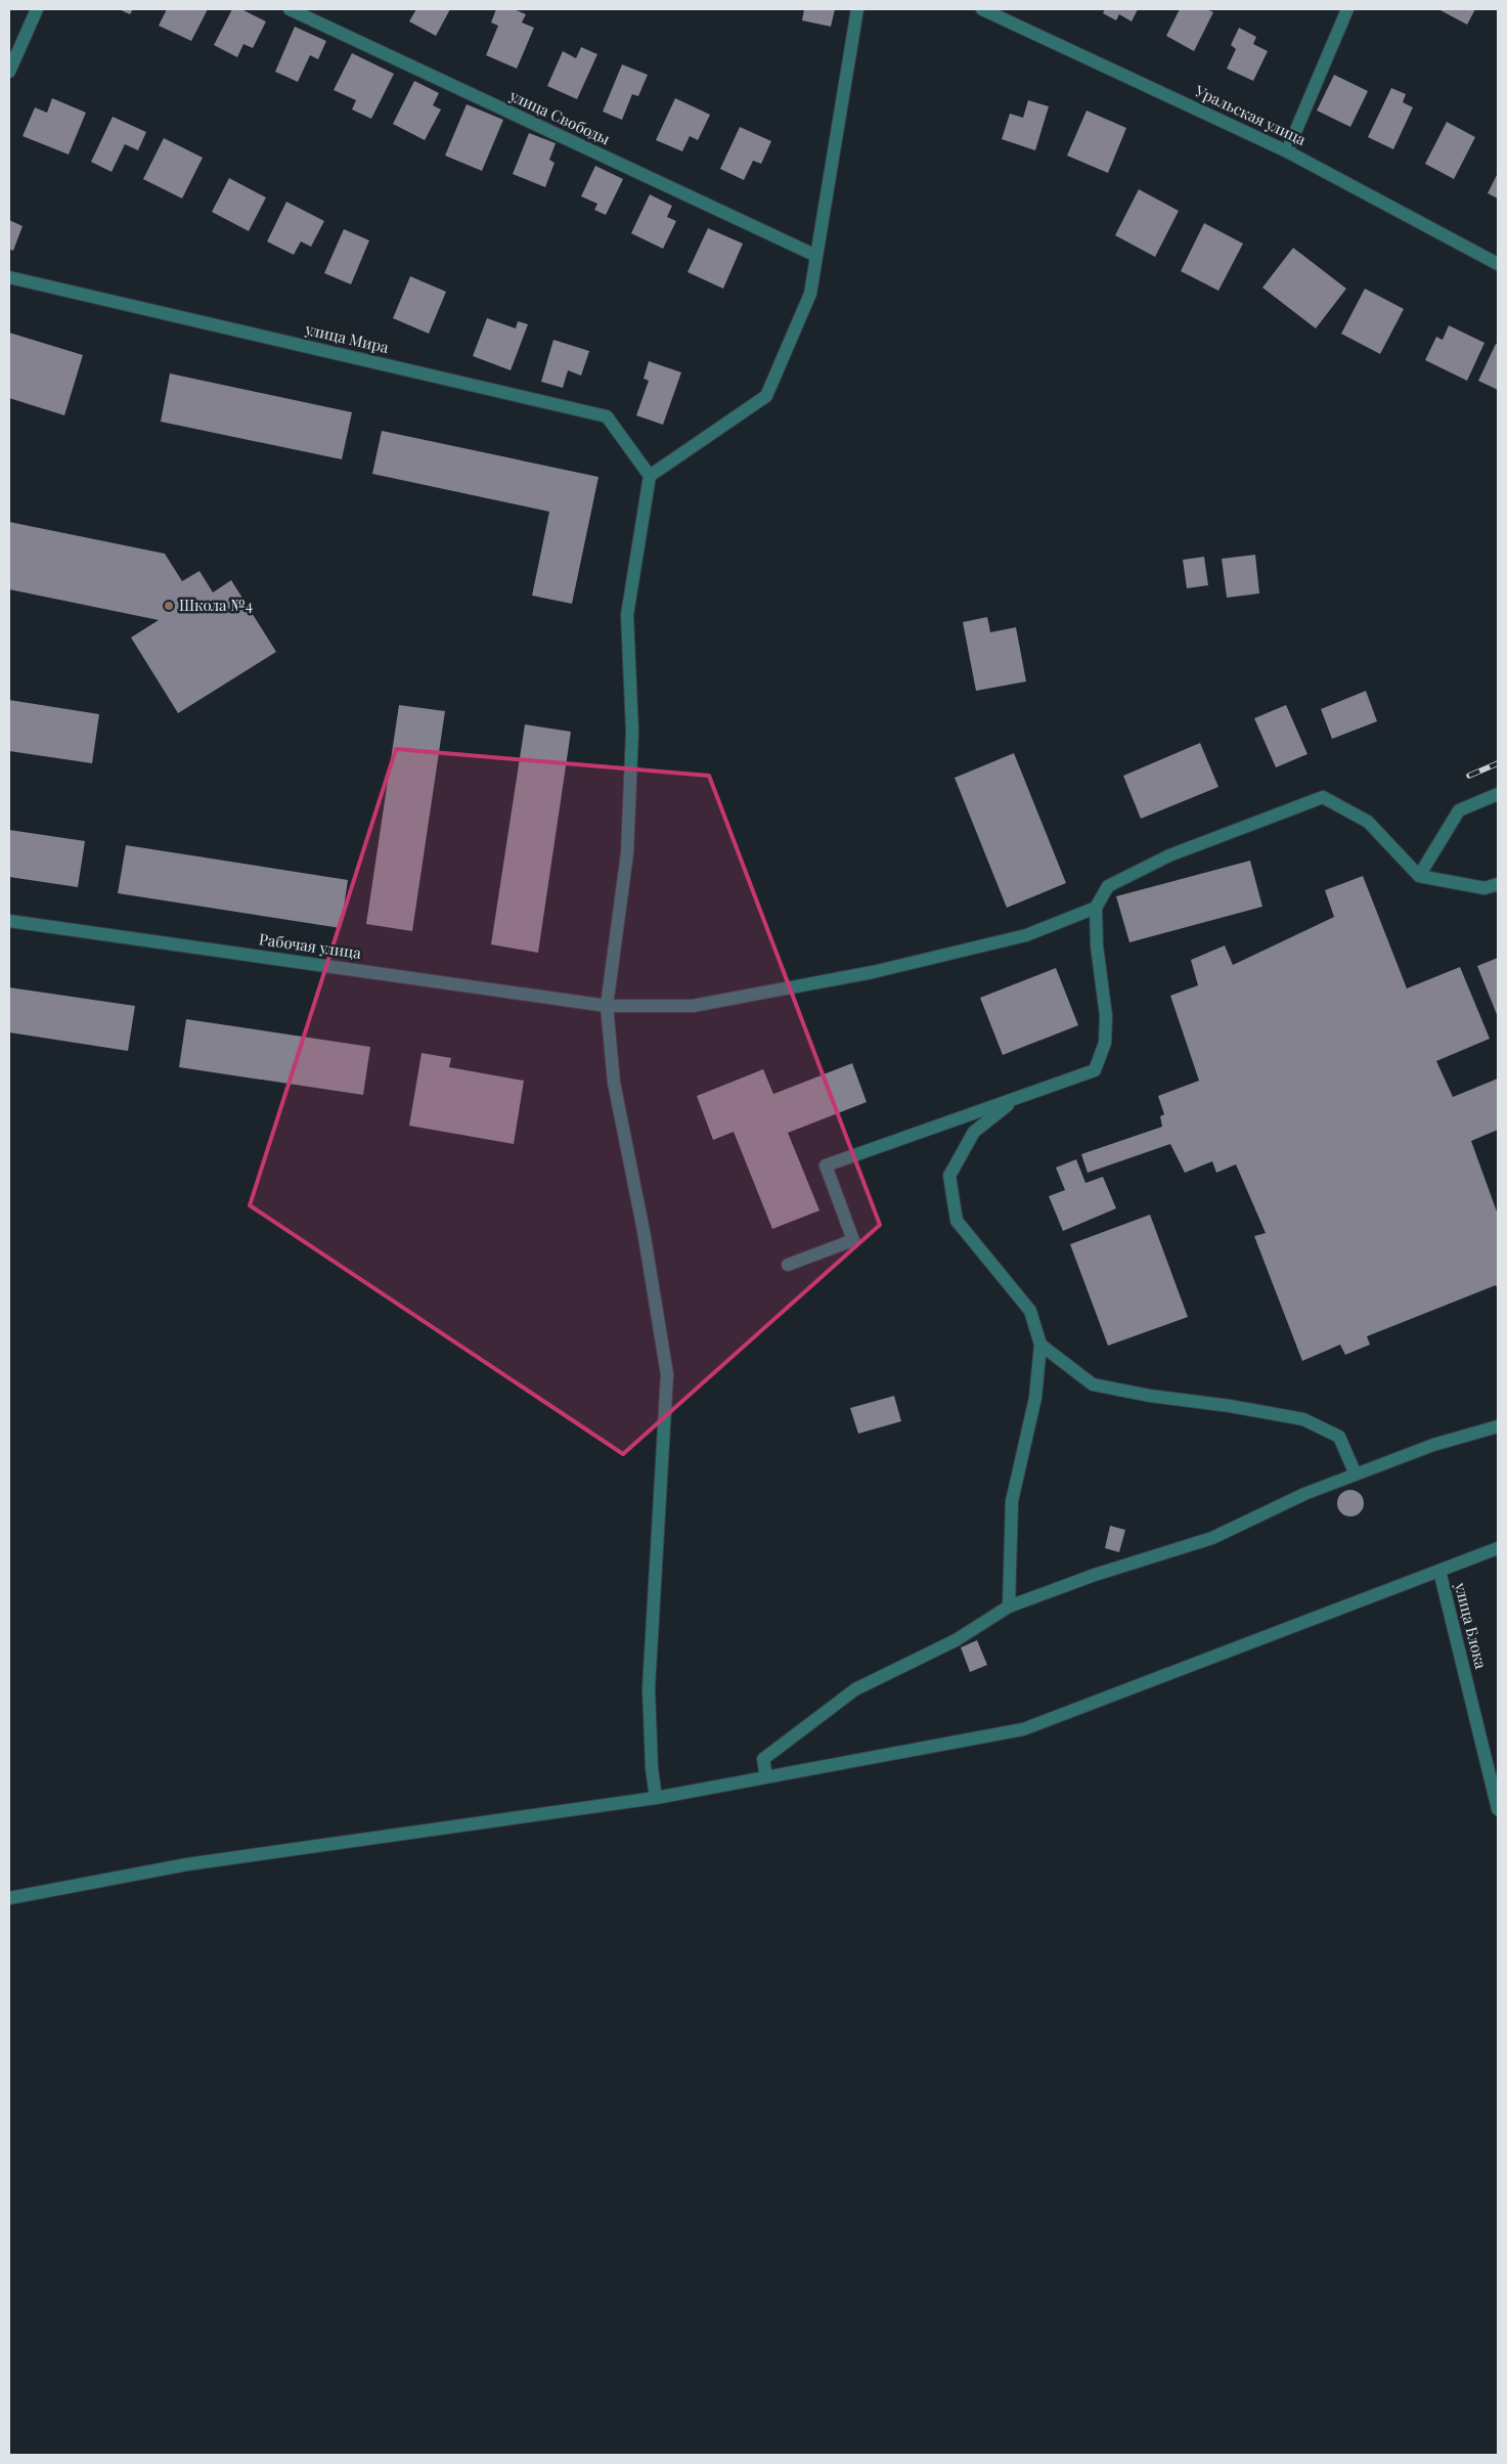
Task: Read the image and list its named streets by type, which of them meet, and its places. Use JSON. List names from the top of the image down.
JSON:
{
  "streets": {
    "street": [
      "Уральская улица",
      "улица Свободы",
      "улица Мира",
      "Рабочая улица",
      "улица Блока"
    ]
  },
  "places": ["Школа №4"]
}
